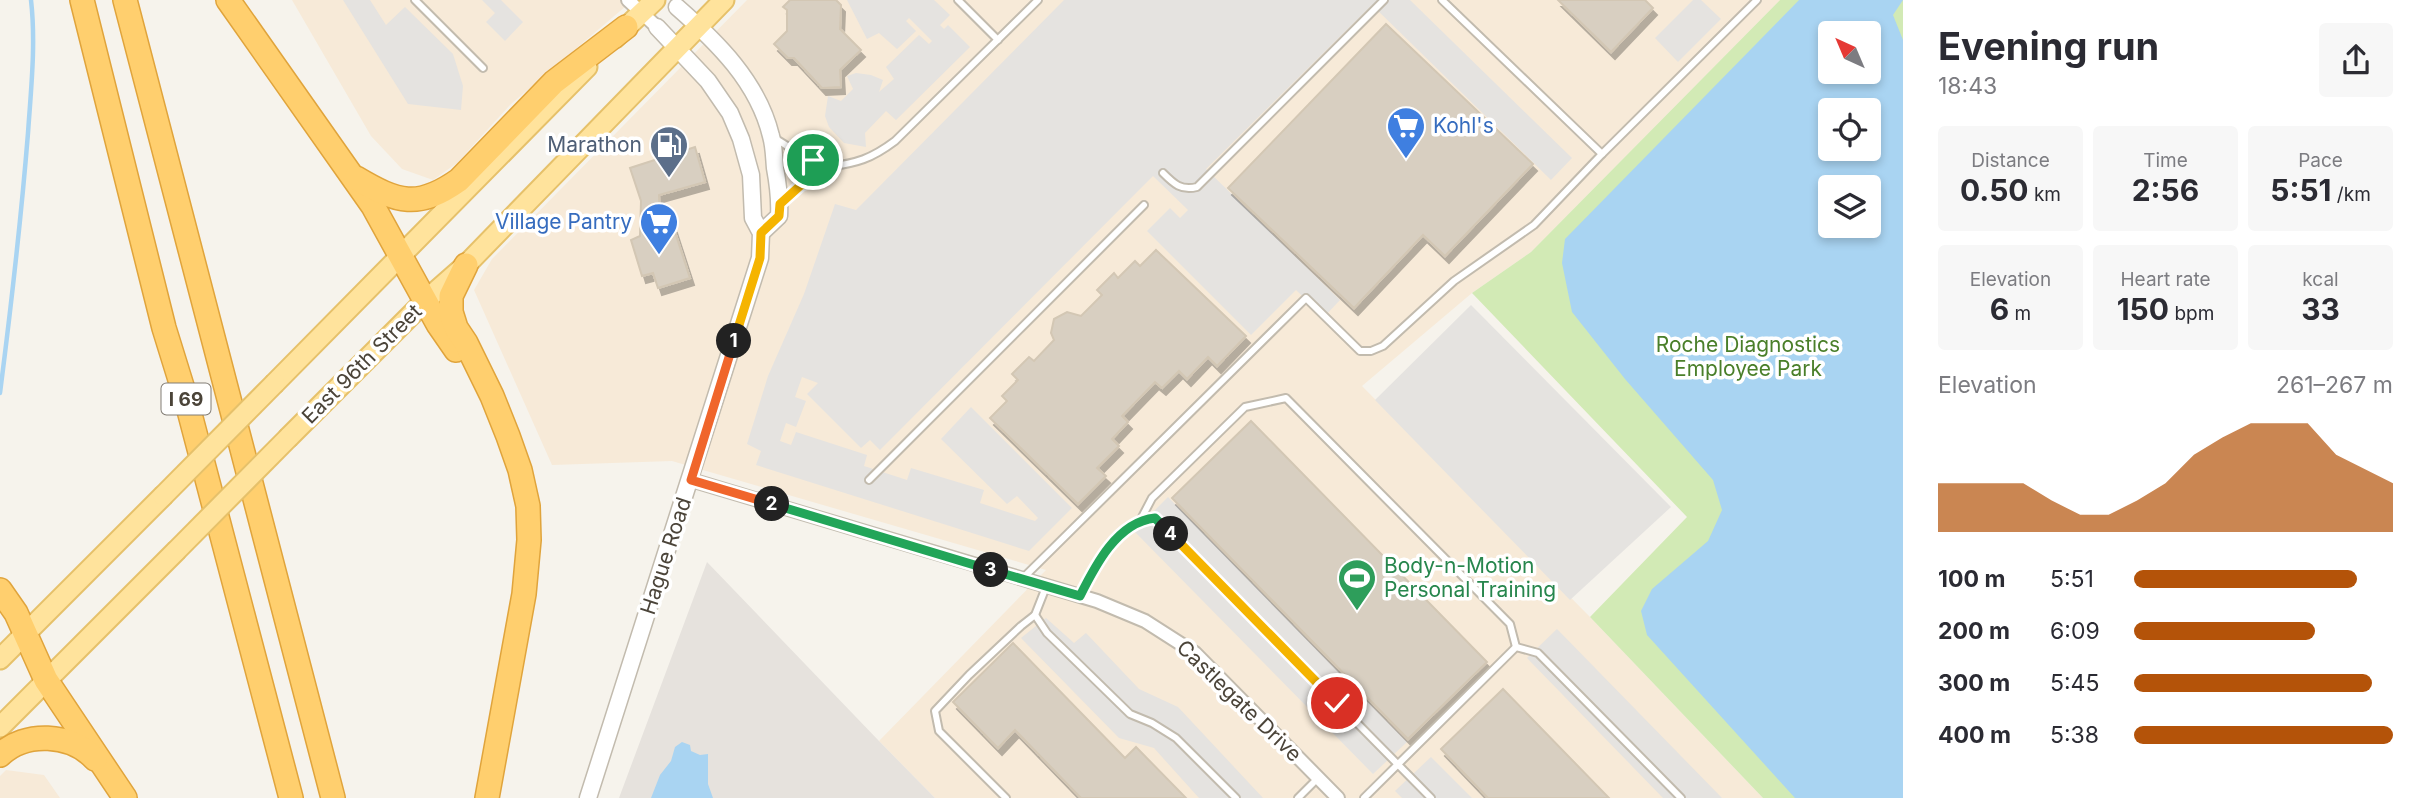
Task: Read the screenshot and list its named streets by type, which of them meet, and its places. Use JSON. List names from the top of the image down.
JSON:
{
  "streets": {
    "highway": ["I 69"],
    "main road": ["East 96th Street"],
    "street": ["Hague Road", "Castlegate Drive"]
  },
  "crossings": [
    ["East 96th Street", "Hague Road"],
    ["Hague Road", "Castlegate Drive"]
  ],
  "parks": ["Roche Diagnostics Employee Park"],
  "places": {
    "supermarket": ["Kohl's", "Village Pantry"],
    "fuel station": ["Marathon"],
    "sports": ["Body-n-Motion Personal Training"]
  },
  "north": "top left",
  "page": {
    "heading": ["Evening run", "18:43"],
    "stats": [
      ["Distance", "0.50 km"],
      ["Time", "2:56"],
      ["Pace", "5:51 /km"],
      ["Elevation", "6 m"],
      ["Heart rate", "150 bpm"],
      ["kcal", "33"]
    ],
    "pins": [
      "1",
      "2",
      "4",
      "3"
    ],
    "chart": ["Elevation", "261–267 m"],
    "list": [
      {
        "name": "100 m",
        "note": "5:51"
      },
      {
        "name": "200 m",
        "note": "6:09"
      },
      {
        "name": "300 m",
        "note": "5:45"
      },
      {
        "name": "400 m",
        "note": "5:38"
      }
    ]
  }
}
